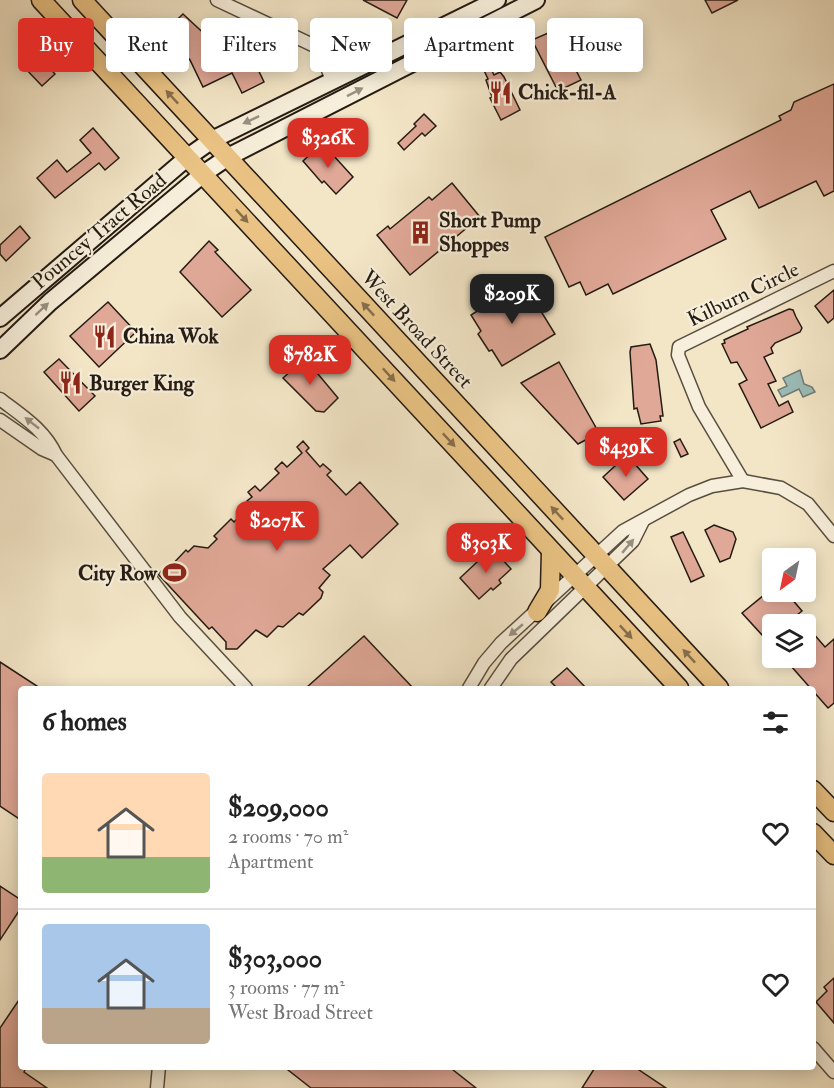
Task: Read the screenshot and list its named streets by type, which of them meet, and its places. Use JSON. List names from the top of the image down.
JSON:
{
  "streets": {
    "main road": ["Pouncey Tract Road", "West Broad Street"],
    "street": ["Kilburn Circle"]
  },
  "crossings": [
    ["Pouncey Tract Road", "West Broad Street"]
  ],
  "places": {
    "restaurant": ["Chick-fil-A", "China Wok", "Burger King"],
    "building": ["Short Pump Shoppes"],
    "sports": ["City Row"]
  },
  "north": "bottom left",
  "page": {
    "chip": [
      "Buy",
      "Rent",
      "Filters",
      "New",
      "Apartment",
      "House"
    ],
    "price": [
      "$326K",
      "$209K",
      "$782K",
      "$439K",
      "$207K",
      "$303K"
    ],
    "heading": "6 homes",
    "list": [
      {
        "name": "$209,000",
        "note": "2 rooms · 70 m² · Apartment"
      },
      {
        "name": "$303,000",
        "note": "3 rooms · 77 m² · West Broad Street"
      }
    ]
  }
}
